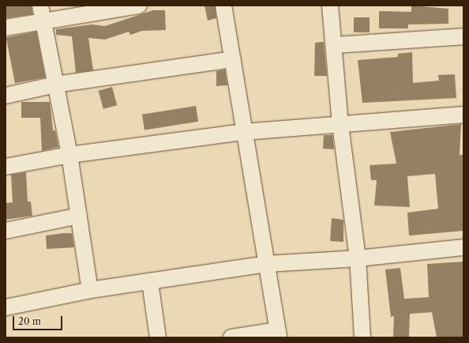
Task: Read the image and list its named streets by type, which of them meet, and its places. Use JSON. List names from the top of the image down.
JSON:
{
  "scale_bar": "20 m"
}
